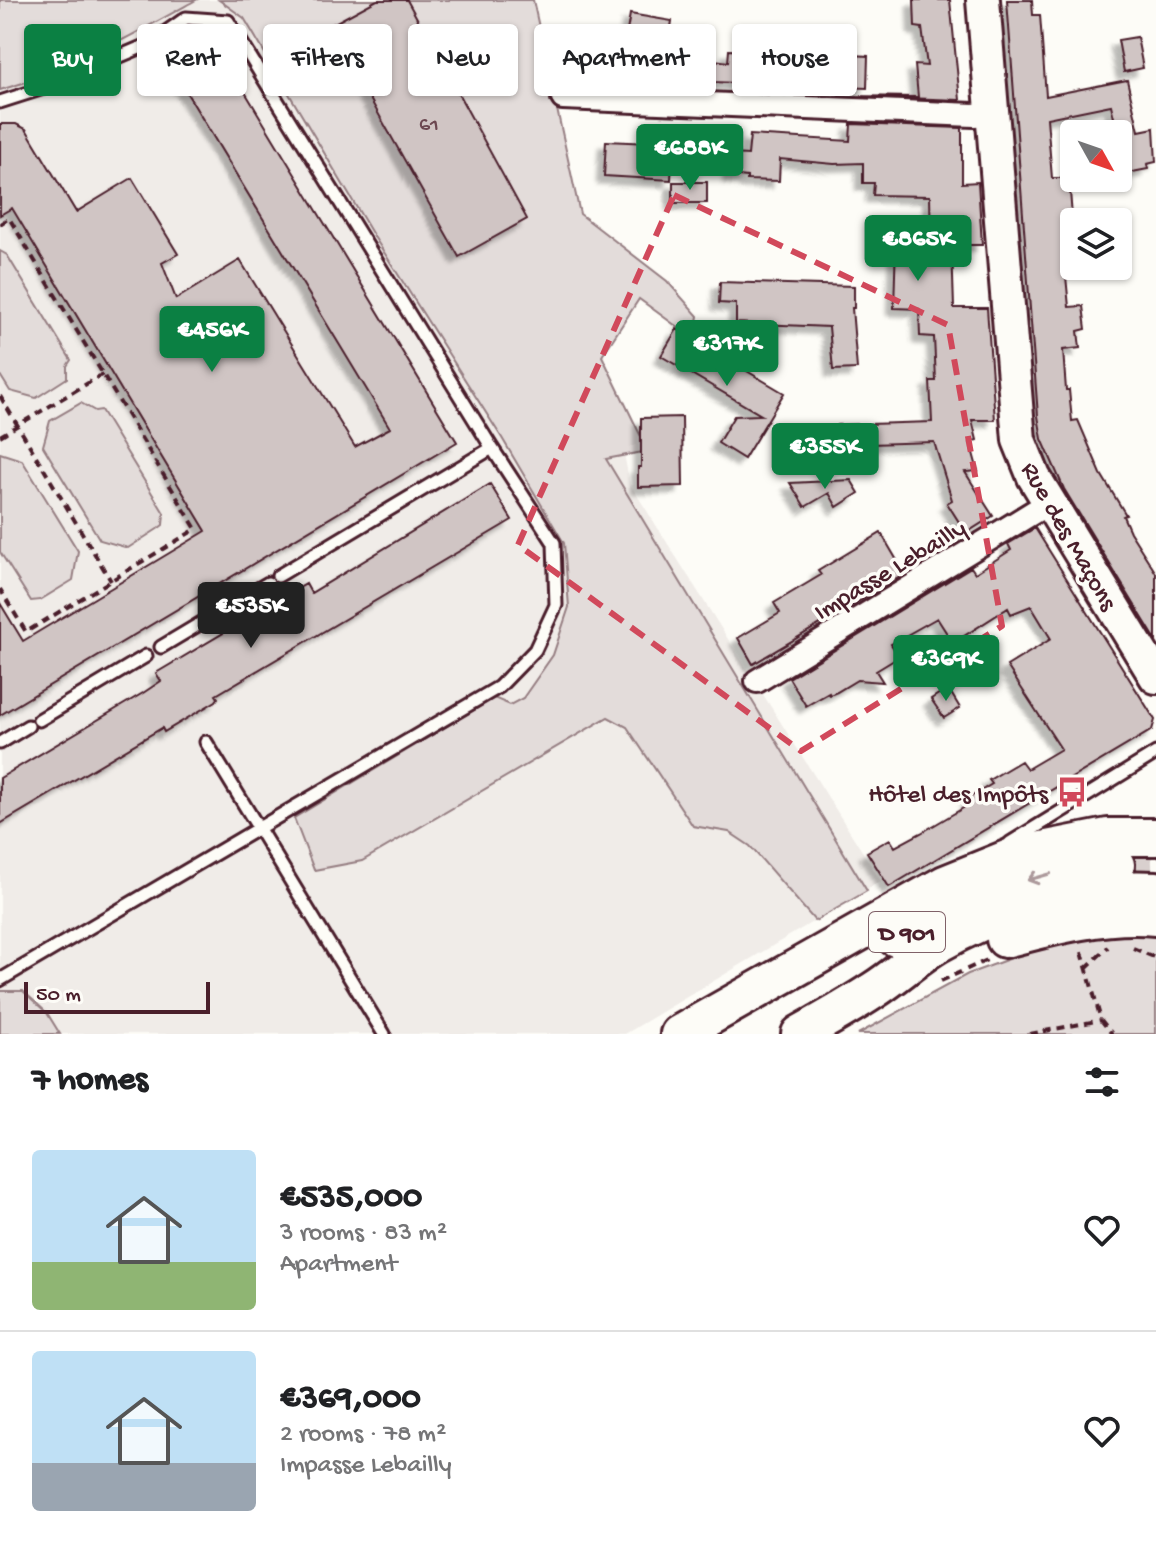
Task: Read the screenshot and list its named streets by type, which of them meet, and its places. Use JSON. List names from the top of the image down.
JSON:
{
  "streets": {
    "main road": ["Rue des Maçons", "D 901"],
    "street": ["Impasse Lebailly"]
  },
  "crossings": [
    ["Rue des Maçons", "Impasse Lebailly"]
  ],
  "places": {
    "bus stop": ["Hôtel des Impôts"]
  },
  "house_numbers": ["61"],
  "scale_bar": "50 m",
  "north": "bottom right",
  "page": {
    "chip": [
      "Buy",
      "Rent",
      "Filters",
      "New",
      "Apartment",
      "House"
    ],
    "price": [
      "€688K",
      "€865K",
      "€456K",
      "€317K",
      "€355K",
      "€535K",
      "€369K"
    ],
    "scale": "50 m",
    "heading": "7 homes",
    "list": [
      {
        "name": "€535,000",
        "note": "3 rooms · 83 m² · Apartment"
      },
      {
        "name": "€369,000",
        "note": "2 rooms · 78 m² · Impasse Lebailly"
      }
    ]
  }
}
